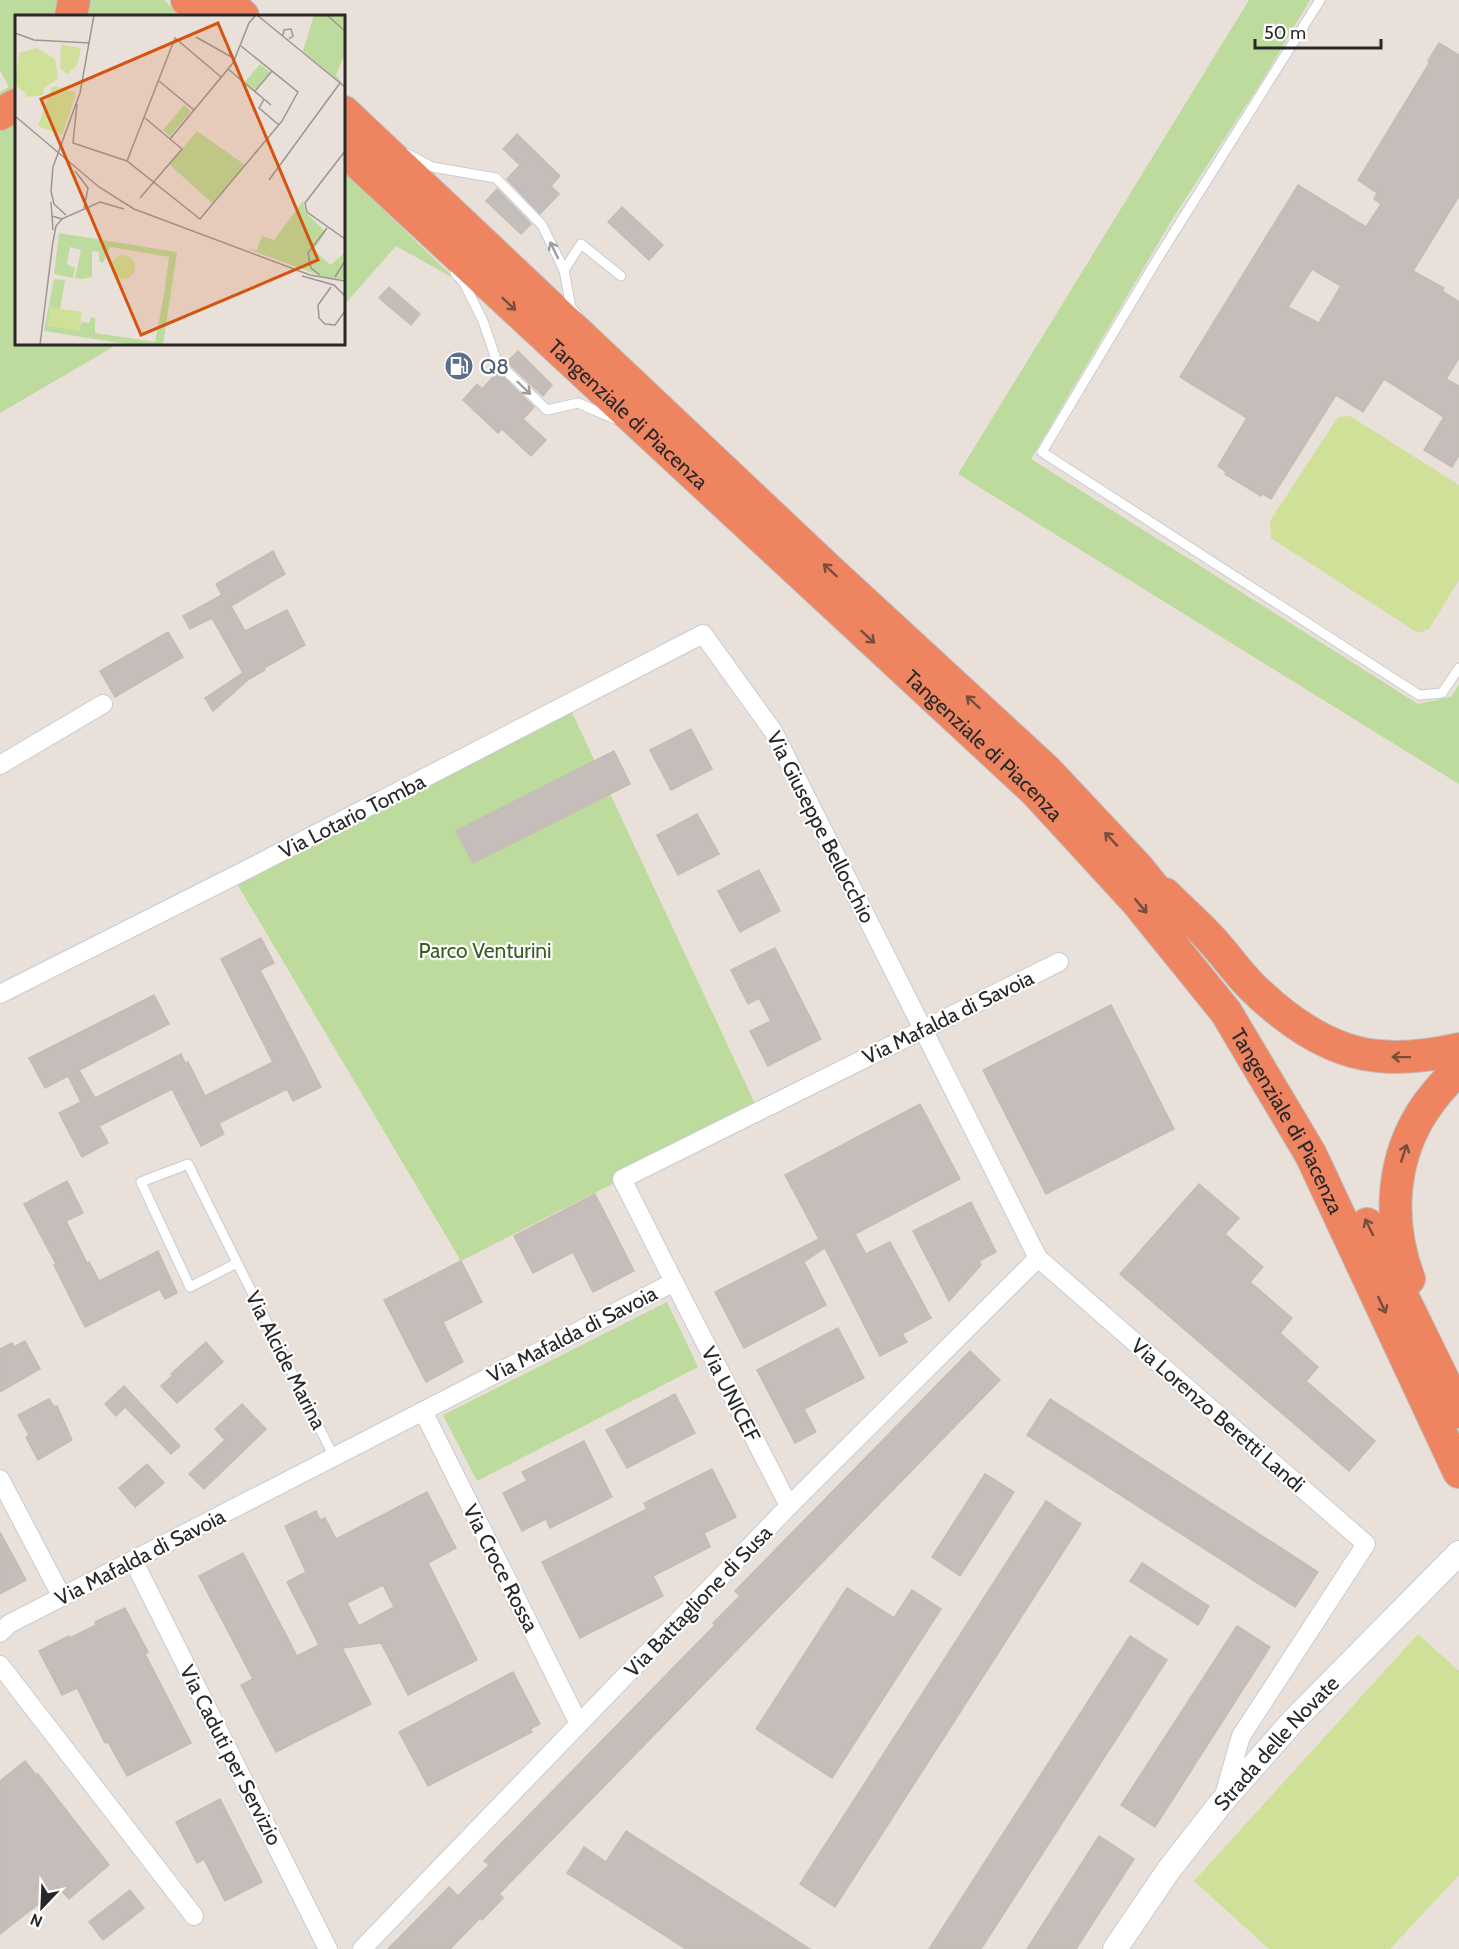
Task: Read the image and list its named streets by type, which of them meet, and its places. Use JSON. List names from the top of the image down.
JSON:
{
  "streets": {
    "highway": ["Tangenziale di Piacenza"],
    "street": [
      "Via Lotario Tomba",
      "Via Giuseppe Bellocchio",
      "Via Mafalda di Savoia",
      "Via UNICEF",
      "Via Lorenzo Beretti Landi",
      "Via Croce Rossa",
      "Via Battaglione di Susa",
      "Strada delle Novate",
      "Via Caduti per Servizio"
    ],
    "lane": ["Via Alcide Marina"]
  },
  "crossings": [
    ["Via Lotario Tomba", "Via Giuseppe Bellocchio"],
    ["Via Giuseppe Bellocchio", "Via Mafalda di Savoia"],
    ["Via Giuseppe Bellocchio", "Via Lorenzo Beretti Landi"],
    ["Via Mafalda di Savoia", "Via Alcide Marina"],
    ["Via Mafalda di Savoia", "Via UNICEF"],
    ["Via Mafalda di Savoia", "Via Lorenzo Beretti Landi"],
    ["Via Mafalda di Savoia", "Via Croce Rossa"],
    ["Via Mafalda di Savoia", "Via Caduti per Servizio"],
    ["Via UNICEF", "Via Battaglione di Susa"],
    ["Via Lorenzo Beretti Landi", "Via Battaglione di Susa"],
    ["Via Lorenzo Beretti Landi", "Strada delle Novate"],
    ["Via Croce Rossa", "Via Battaglione di Susa"]
  ],
  "parks": ["Parco Venturini"],
  "places": {
    "fuel station": ["Q8"]
  },
  "scale_bar": "50 m",
  "north": "bottom left"
}
